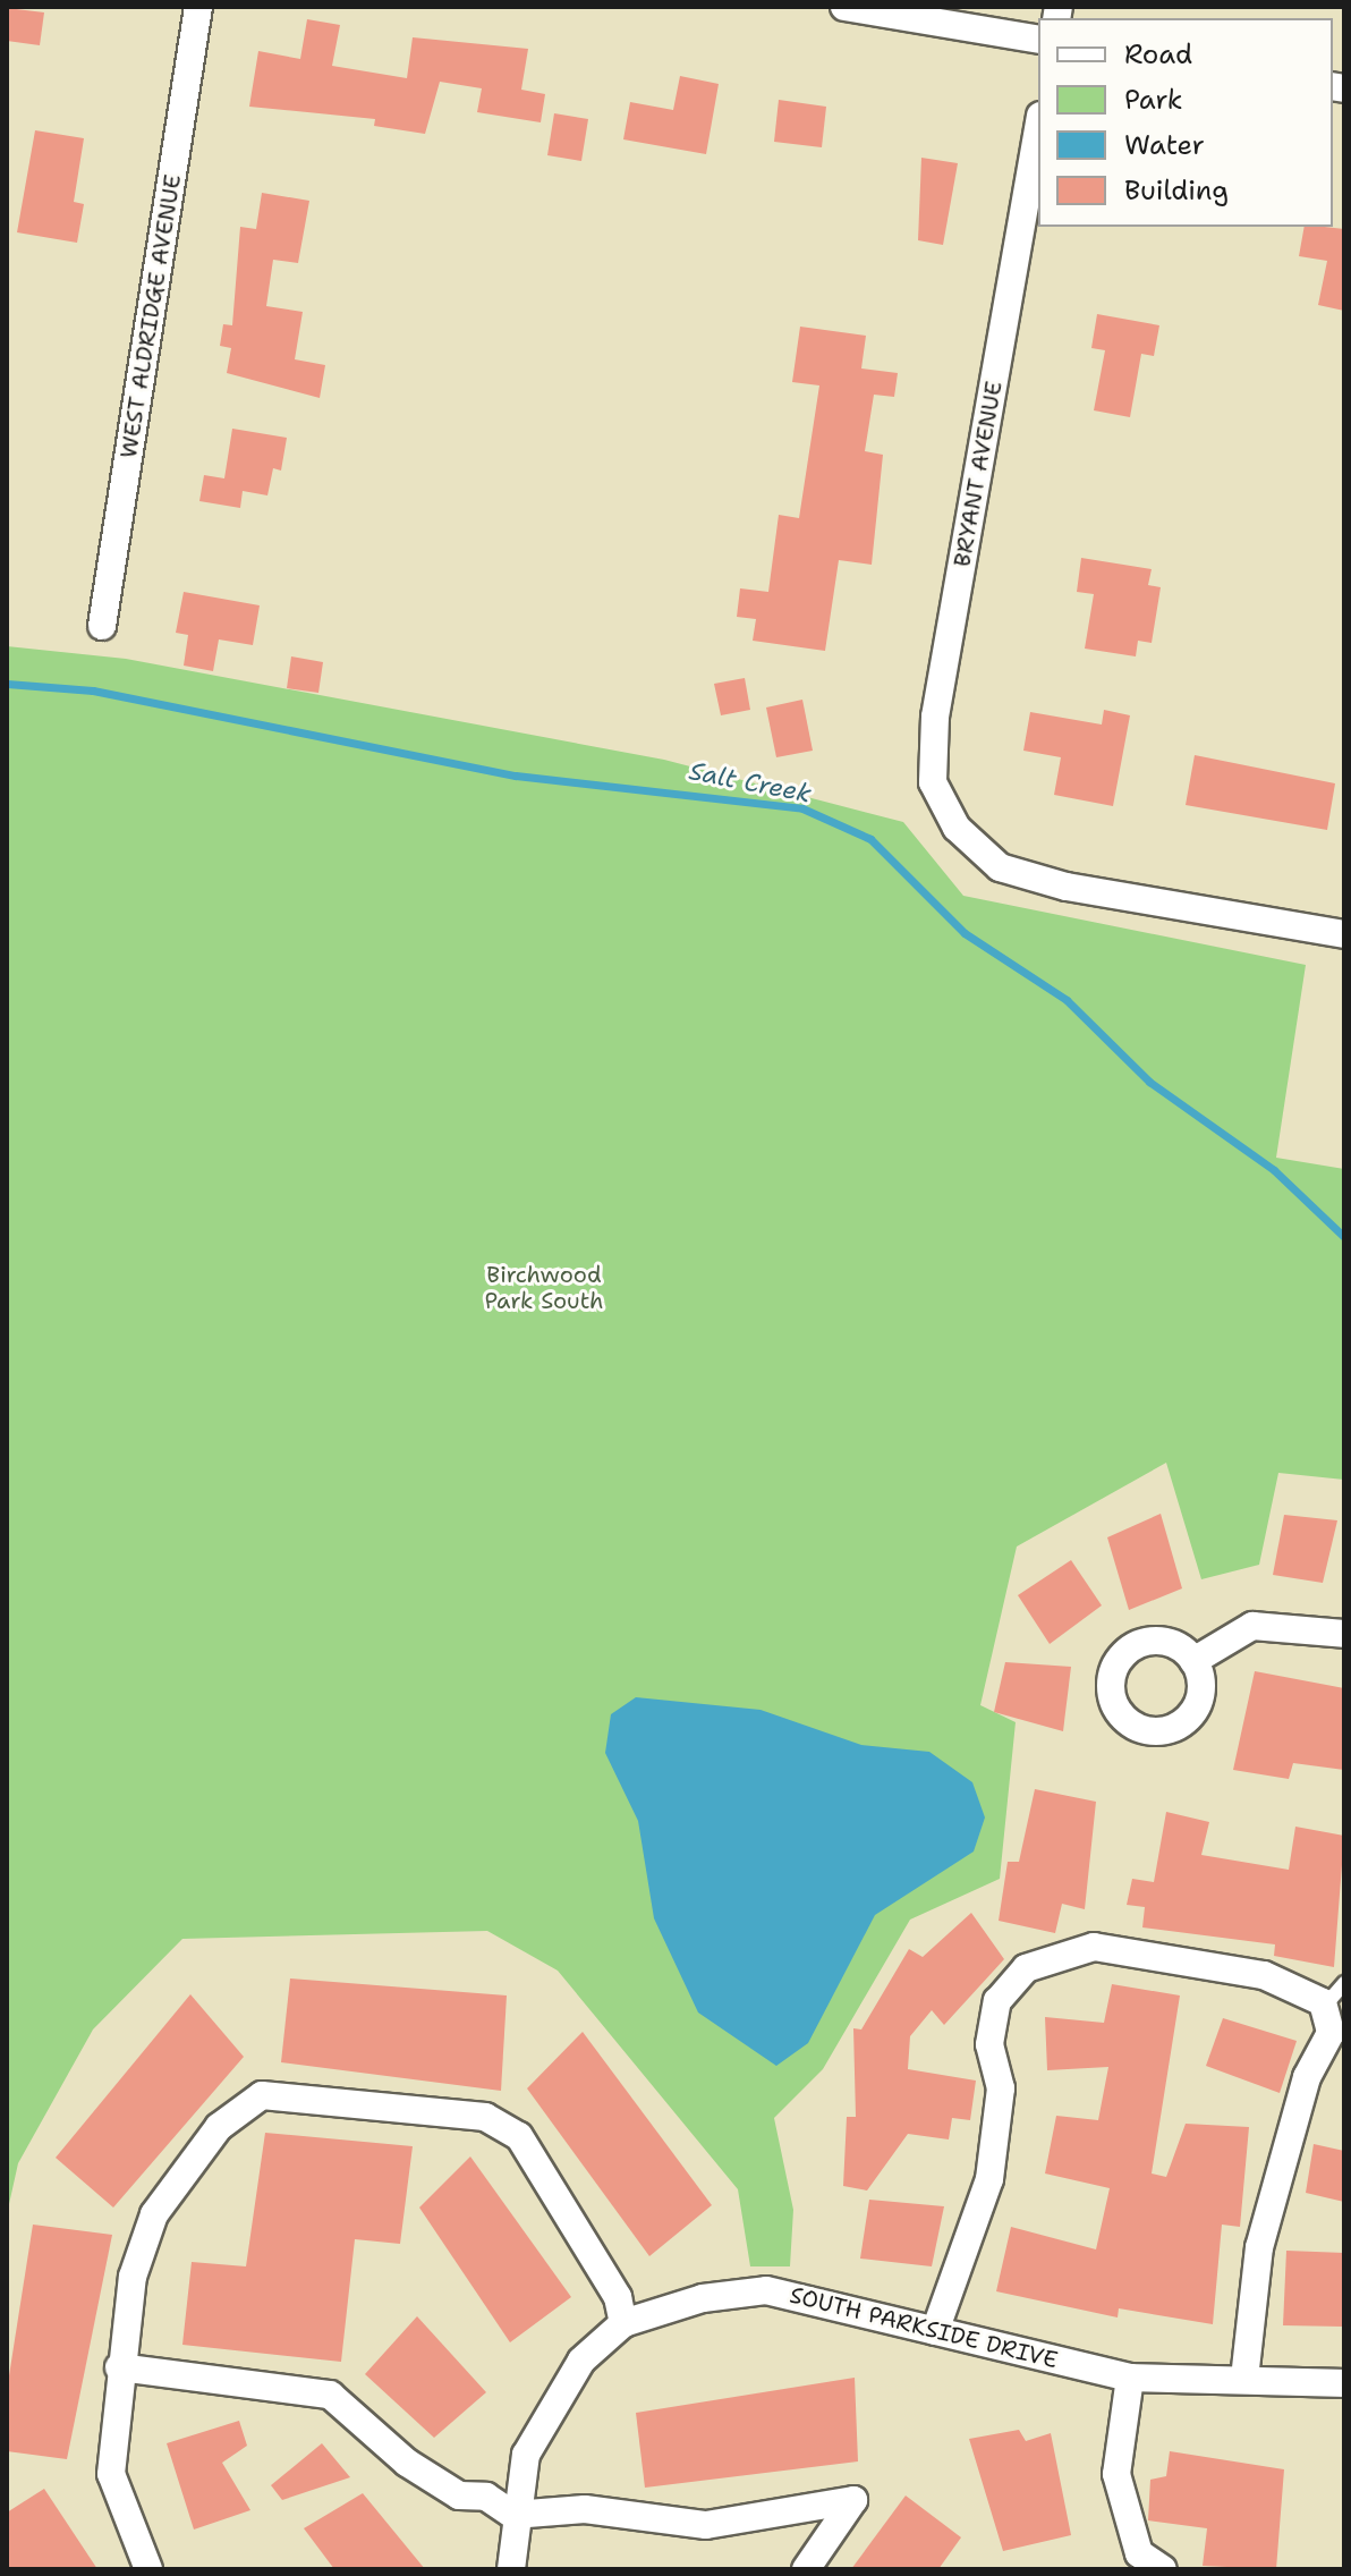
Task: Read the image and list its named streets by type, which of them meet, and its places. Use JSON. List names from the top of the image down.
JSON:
{
  "streets": {
    "street": ["WEST ALDRIDGE AVENUE", "BRYANT AVENUE", "SOUTH PARKSIDE DRIVE"]
  },
  "water": ["Salt Creek"],
  "parks": ["Birchwood Park South"],
  "legend": [
    "Road",
    "Park",
    "Water",
    "Building"
  ]
}
